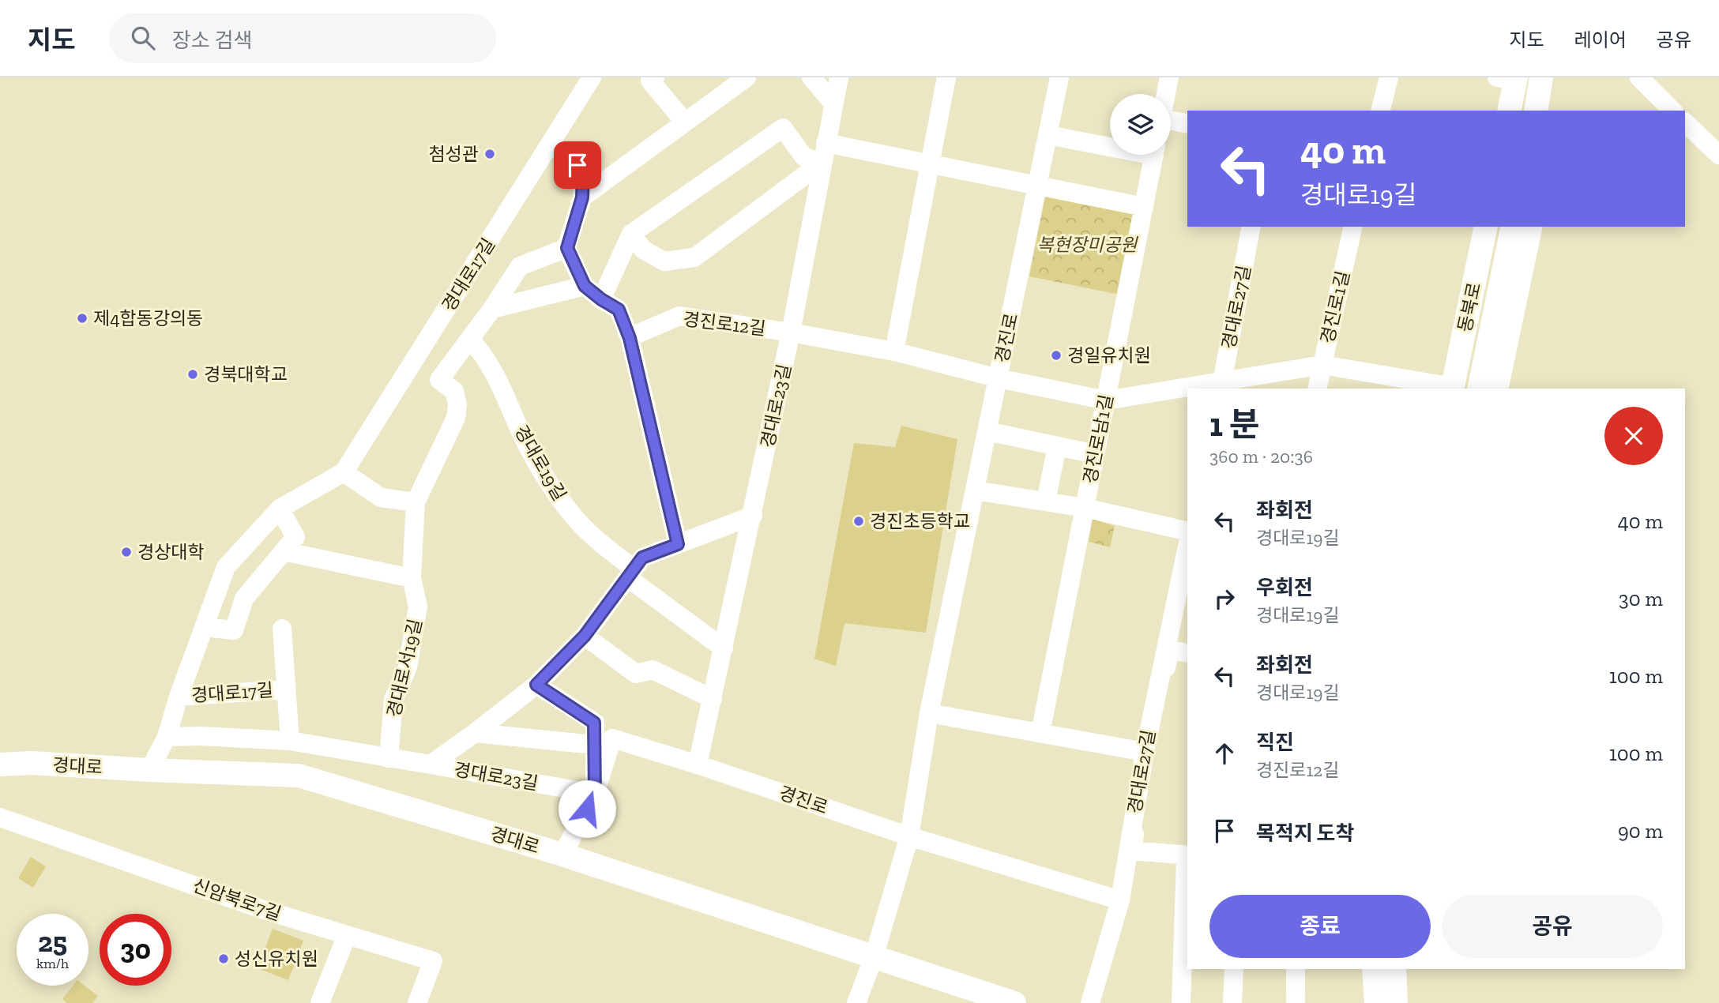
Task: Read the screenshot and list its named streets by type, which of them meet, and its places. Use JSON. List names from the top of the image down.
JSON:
{
  "streets": {
    "main road": ["동북로", "경대로"],
    "street": [
      "경대로17길",
      "경대로27길",
      "경진로1길",
      "경진로12길",
      "경진로",
      "경대로23길",
      "경진로남1길",
      "경대로19길",
      "경대로서19길",
      "신암북로7길"
    ]
  },
  "crossings": [
    ["경대로27길", "경진로"],
    ["경진로12길", "경진로"],
    ["경진로12길", "경대로23길"],
    ["경진로12길", "경진로남1길"],
    ["경진로", "경대로23길"],
    ["경진로", "경대로"],
    ["경대로23길", "경대로19길"]
  ],
  "parks": ["복현장미공원"],
  "places": [
    "첨성관",
    "제4합동강의동",
    "경일유치원",
    "경북대학교",
    "경진초등학교",
    "경상대학",
    "성신유치원"
  ],
  "page": {
    "header": "지도",
    "search": "장소 검색",
    "nav": ["지도", "레이어", "공유"],
    "turn": ["40 m", "경대로19길"],
    "heading": ["1 분", "360 m · 20:36"],
    "list": [
      {
        "name": "좌회전",
        "note": "경대로19길",
        "value": "40 m"
      },
      {
        "name": "우회전",
        "note": "경대로19길",
        "value": "30 m"
      },
      {
        "name": "좌회전",
        "note": "경대로19길",
        "value": "100 m"
      },
      {
        "name": "직진",
        "note": "경진로12길",
        "value": "100 m"
      },
      {
        "name": "목적지 도착",
        "value": "90 m"
      }
    ],
    "buttons": ["종료", "공유"],
    "speed": "25 km/h",
    "limit": "30"
  }
}
